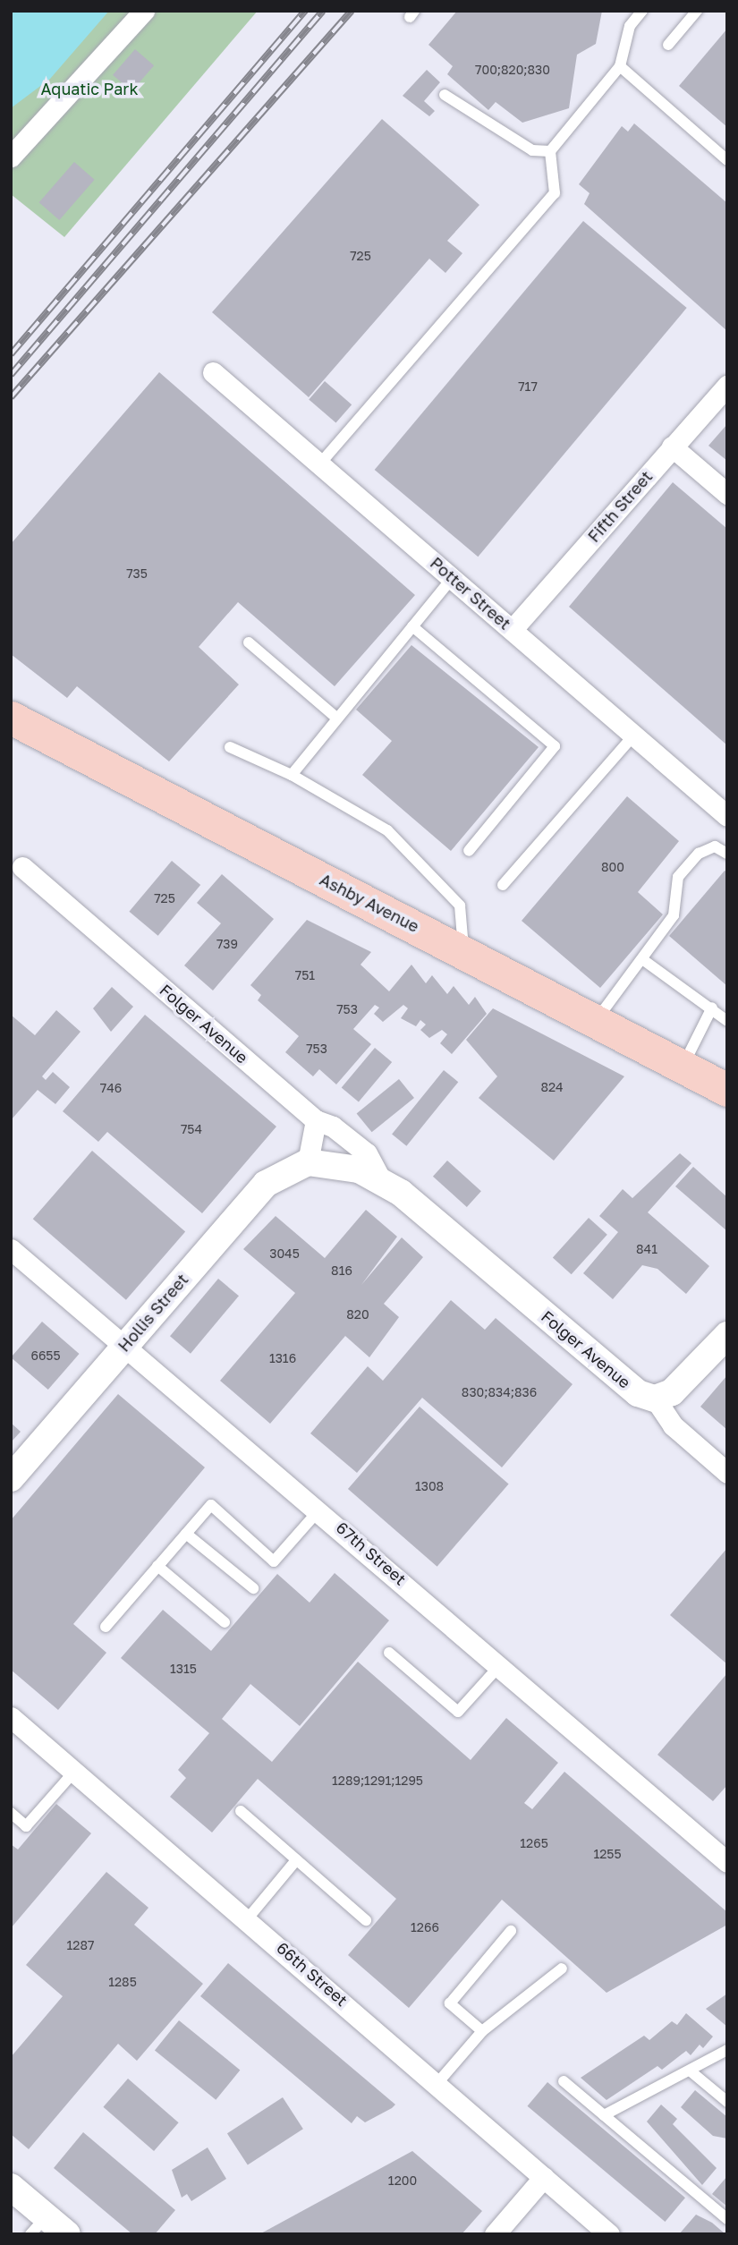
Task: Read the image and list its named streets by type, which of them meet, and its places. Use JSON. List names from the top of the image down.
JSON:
{
  "streets": {
    "main road": ["Ashby Avenue"],
    "street": [
      "Fifth Street",
      "Potter Street",
      "Folger Avenue",
      "Hollis Street",
      "67th Street",
      "66th Street"
    ]
  },
  "crossings": [
    ["Fifth Street", "Potter Street"],
    ["Folger Avenue", "Hollis Street"],
    ["Hollis Street", "67th Street"]
  ],
  "parks": ["Aquatic Park"],
  "house_numbers": [
    "700;820;830",
    "725",
    "717",
    "735",
    "800",
    "725",
    "739",
    "751",
    "753",
    "753",
    "824",
    "746",
    "754",
    "841",
    "3045",
    "816",
    "820",
    "6655",
    "1316",
    "830;834;836",
    "1308",
    "1315",
    "1289;1291;1295",
    "1265",
    "1255",
    "1266",
    "1287",
    "1285",
    "1200"
  ]
}
